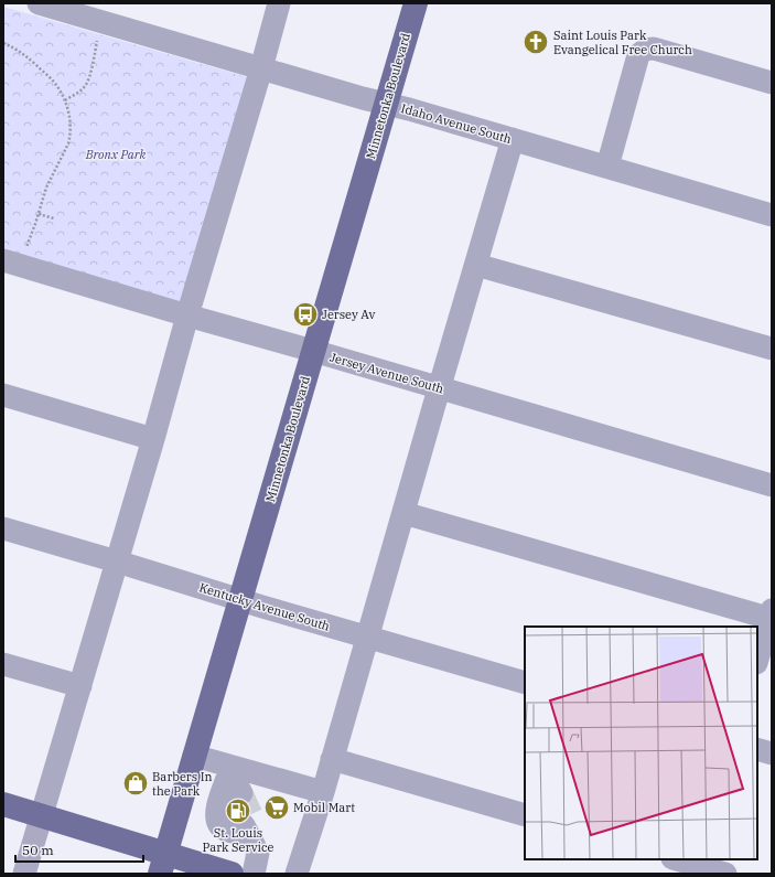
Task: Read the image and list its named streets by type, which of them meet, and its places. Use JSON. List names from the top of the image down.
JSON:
{
  "streets": {
    "main road": ["Minnetonka Boulevard"],
    "street": ["Idaho Avenue South", "Jersey Avenue South", "Kentucky Avenue South"]
  },
  "crossings": [
    ["Minnetonka Boulevard", "Idaho Avenue South"],
    ["Minnetonka Boulevard", "Jersey Avenue South"],
    ["Minnetonka Boulevard", "Kentucky Avenue South"]
  ],
  "parks": ["Bronx Park"],
  "places": {
    "church": ["Saint Louis Park Evangelical Free Church"],
    "bus stop": ["Jersey Av"],
    "shop": ["Barbers In the Park"],
    "supermarket": ["Mobil Mart"],
    "fuel station": ["St. Louis Park Service"]
  },
  "scale_bar": "50 m"
}
